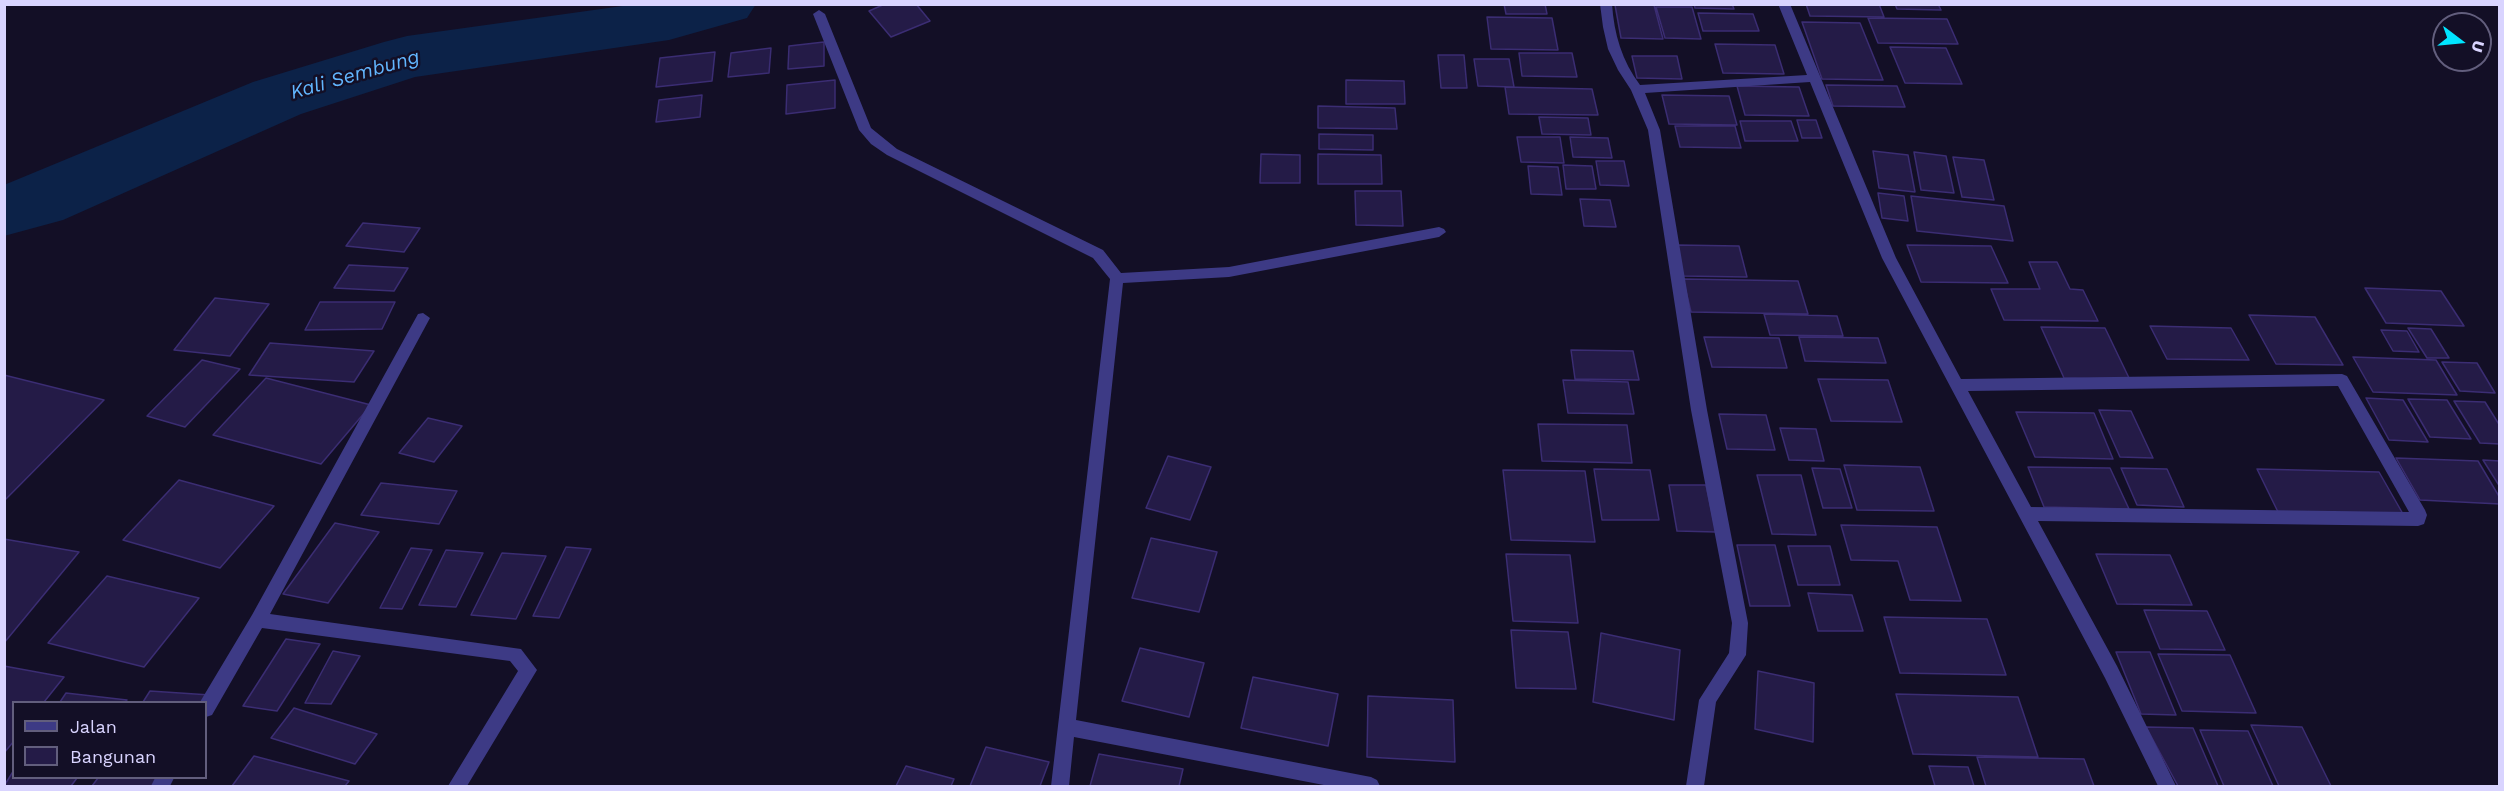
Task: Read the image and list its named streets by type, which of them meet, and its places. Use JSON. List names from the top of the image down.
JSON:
{
  "water": ["Kali Sembung"],
  "legend": ["Jalan", "Bangunan"],
  "north": "right"
}
